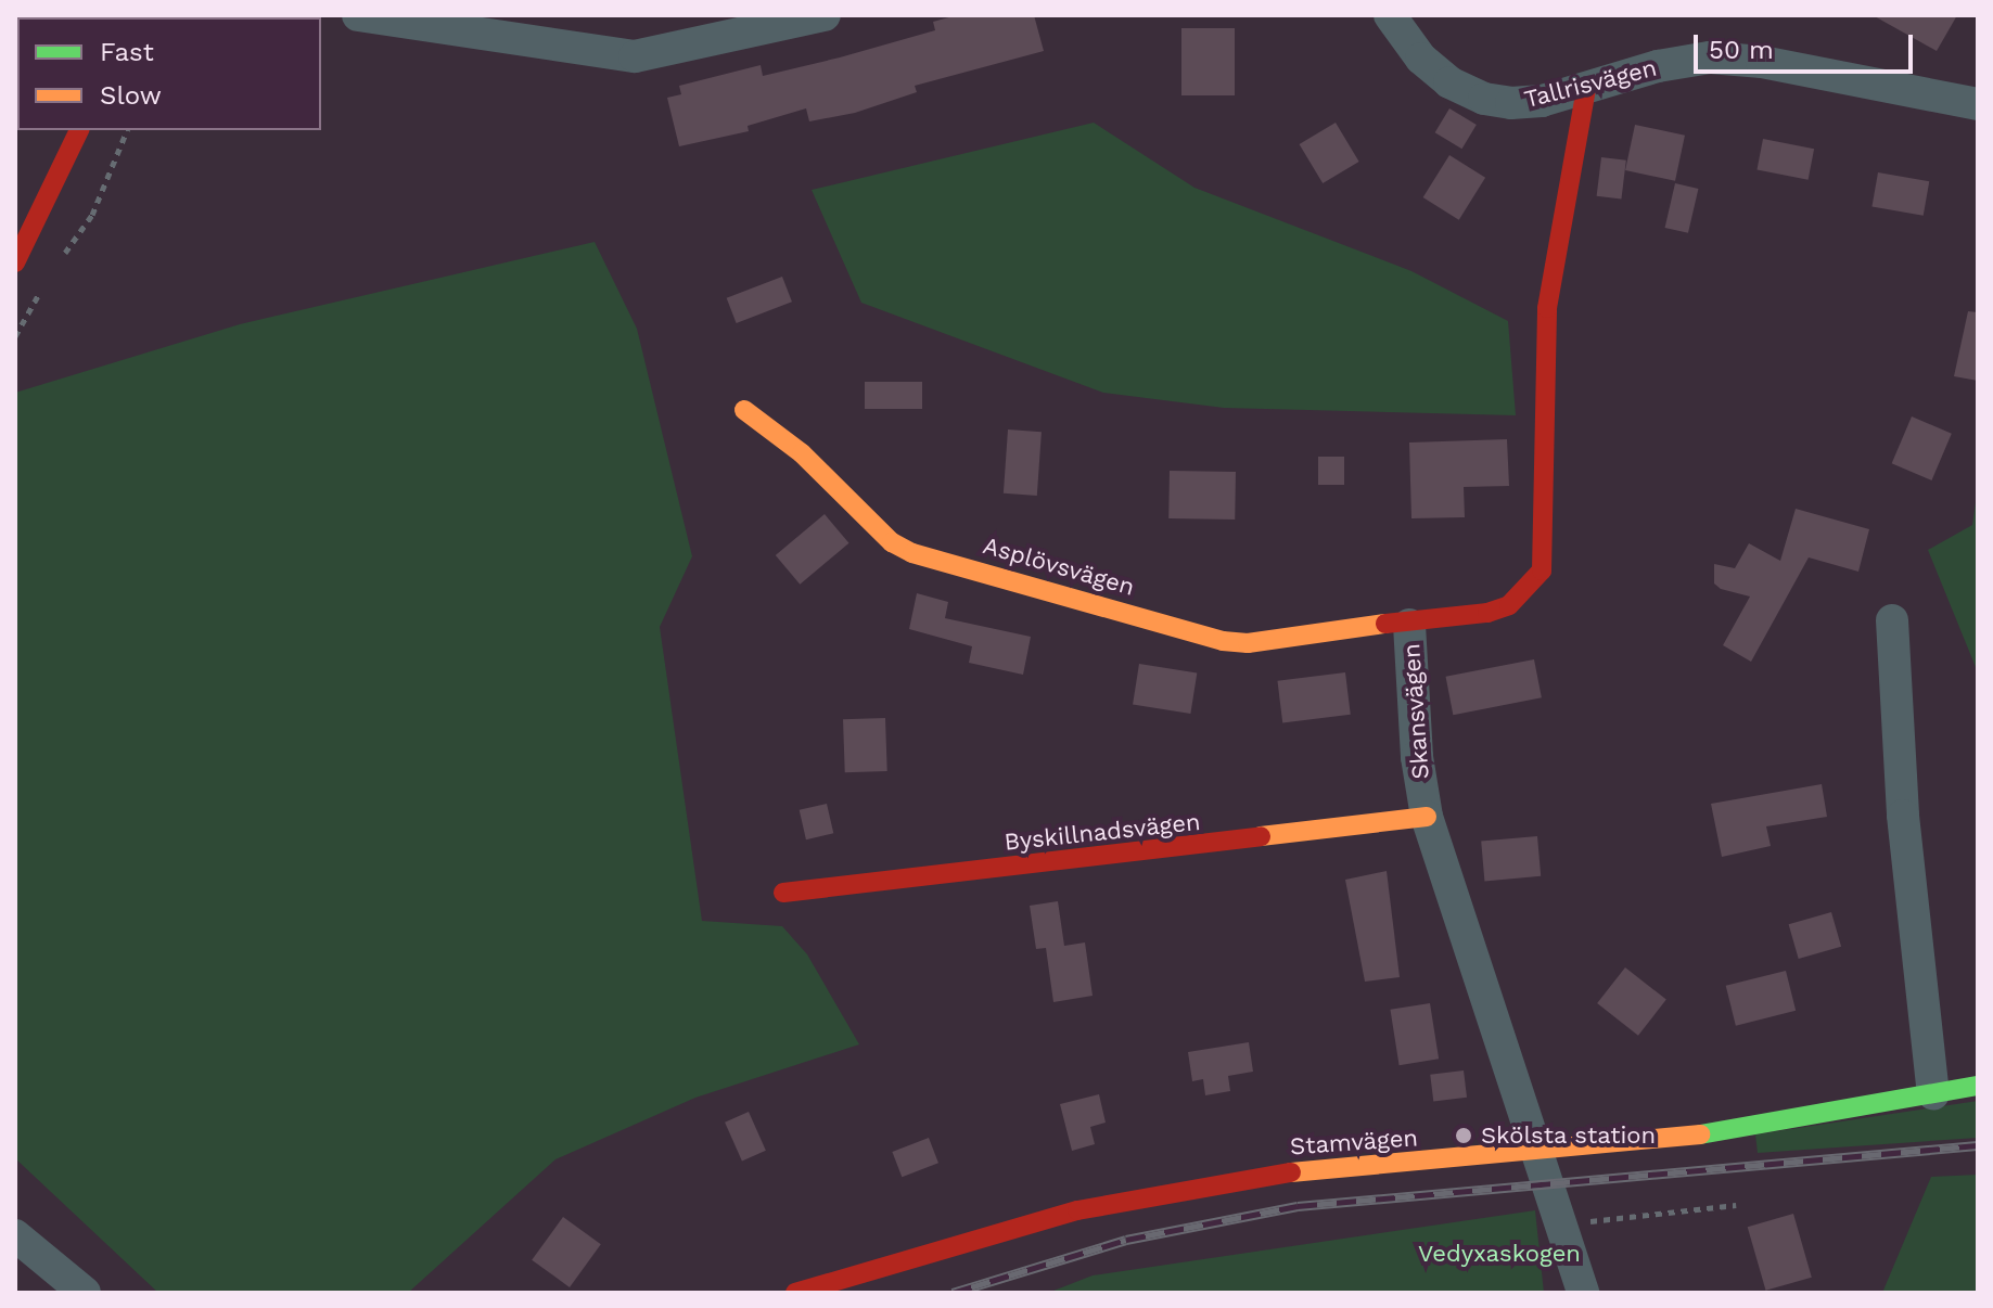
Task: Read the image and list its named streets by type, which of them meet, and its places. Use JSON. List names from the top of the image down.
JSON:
{
  "streets": {
    "street": [
      "Tallrisvägen",
      "Asplövsvägen",
      "Skansvägen",
      "Byskillnadsvägen",
      "Stamvägen"
    ]
  },
  "crossings": [
    ["Tallrisvägen", "Skansvägen"],
    ["Asplövsvägen", "Skansvägen"],
    ["Skansvägen", "Byskillnadsvägen"],
    ["Skansvägen", "Stamvägen"]
  ],
  "parks": ["Vedyxaskogen"],
  "places": ["Skölsta station"],
  "legend": ["Fast", "Slow"],
  "scale_bar": "50 m"
}
